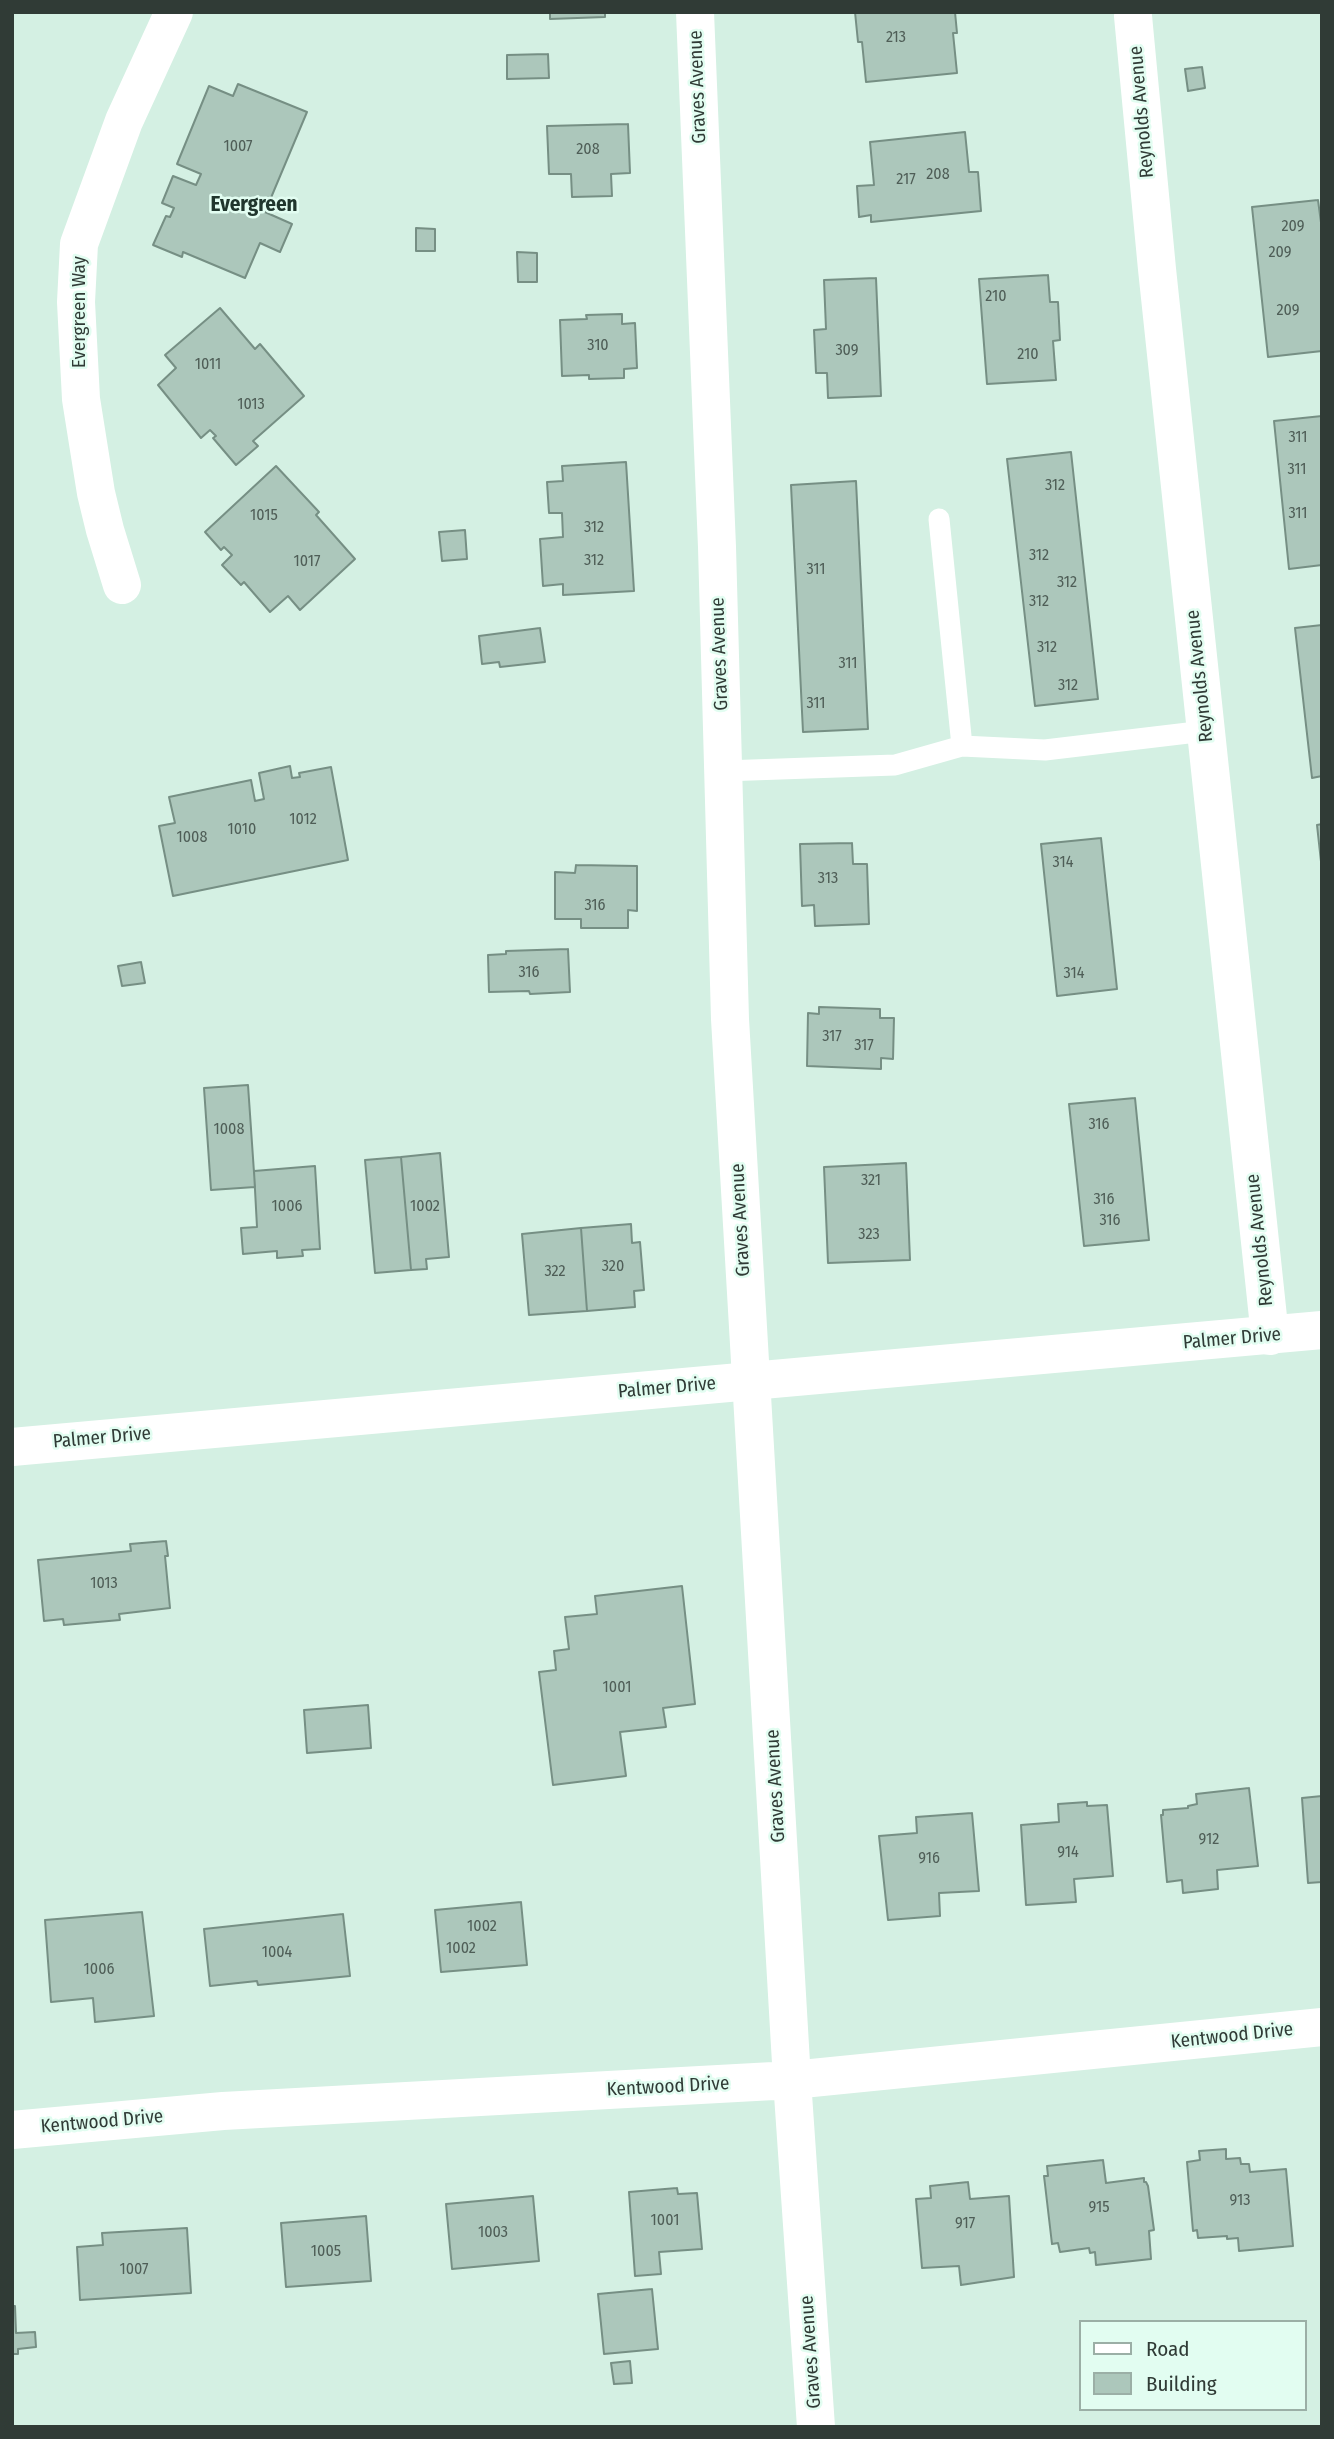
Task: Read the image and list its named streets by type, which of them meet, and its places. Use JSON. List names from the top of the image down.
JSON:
{
  "streets": {
    "street": [
      "Graves Avenue",
      "Reynolds Avenue",
      "Evergreen Way",
      "Palmer Drive",
      "Kentwood Drive"
    ]
  },
  "crossings": [
    ["Graves Avenue", "Palmer Drive"],
    ["Graves Avenue", "Kentwood Drive"],
    ["Reynolds Avenue", "Palmer Drive"]
  ],
  "districts": ["Evergreen"],
  "house_numbers": [
    "213",
    "1007",
    "208",
    "208",
    "217",
    "209",
    "209",
    "210",
    "209",
    "310",
    "309",
    "210",
    "1011",
    "1013",
    "311",
    "311",
    "312",
    "311",
    "1015",
    "312",
    "312",
    "312",
    "1017",
    "311",
    "312",
    "312",
    "312",
    "311",
    "312",
    "311",
    "1012",
    "1010",
    "1008",
    "314",
    "313",
    "316",
    "316",
    "314",
    "317",
    "317",
    "316",
    "1008",
    "321",
    "316",
    "1006",
    "1002",
    "316",
    "323",
    "320",
    "322",
    "1013",
    "1001",
    "912",
    "914",
    "916",
    "1002",
    "1002",
    "1004",
    "1006",
    "913",
    "915",
    "1001",
    "917",
    "1003",
    "1005",
    "1007"
  ],
  "legend": ["Road", "Building"]
}
